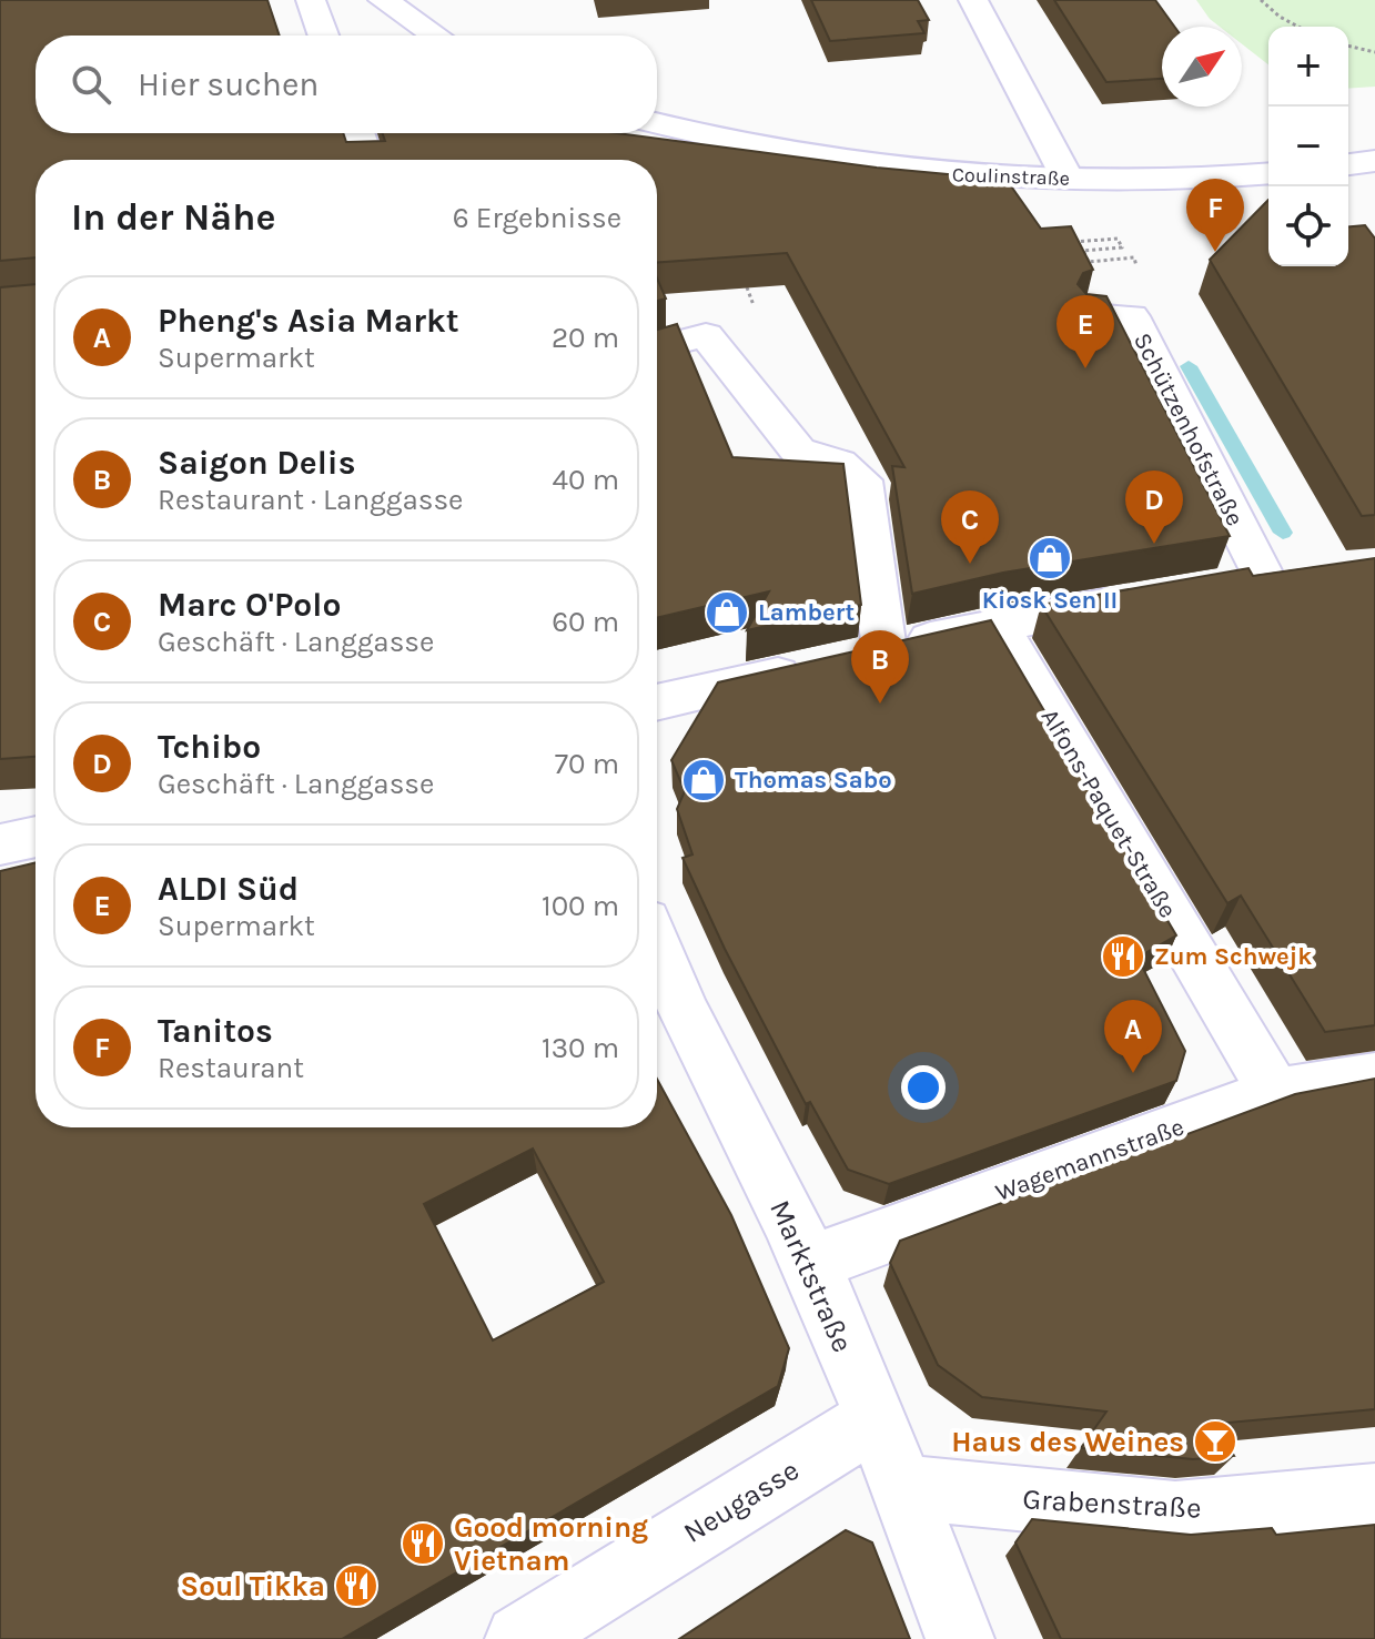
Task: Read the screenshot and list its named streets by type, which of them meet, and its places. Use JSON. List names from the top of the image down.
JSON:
{
  "streets": {
    "street": [
      "Coulinstraße",
      "Schützenhofstraße",
      "Alfons-Paquet-Straße",
      "Wagemannstraße",
      "Marktstraße",
      "Neugasse",
      "Grabenstraße"
    ]
  },
  "crossings": [
    ["Alfons-Paquet-Straße", "Wagemannstraße"],
    ["Wagemannstraße", "Marktstraße"],
    ["Marktstraße", "Neugasse"],
    ["Marktstraße", "Grabenstraße"]
  ],
  "places": {
    "shop": ["Kiosk Sen II", "Lambert", "Thomas Sabo"],
    "restaurant": ["Zum Schwejk", "Good morning Vietnam", "Soul Tikka"],
    "bar": ["Haus des Weines"]
  },
  "north": "top right",
  "page": {
    "map_buttons": ["+", "−"],
    "search": "Hier suchen",
    "heading": ["In der Nähe", "6 Ergebnisse"],
    "pins": [
      "F",
      "E",
      "D",
      "C",
      "B",
      "A"
    ],
    "list": [
      {
        "mark": "A",
        "name": "Pheng's Asia Markt",
        "note": "Supermarkt",
        "value": "20 m"
      },
      {
        "mark": "B",
        "name": "Saigon Delis",
        "note": "Restaurant · Langgasse",
        "value": "40 m"
      },
      {
        "mark": "C",
        "name": "Marc O'Polo",
        "note": "Geschäft · Langgasse",
        "value": "60 m"
      },
      {
        "mark": "D",
        "name": "Tchibo",
        "note": "Geschäft · Langgasse",
        "value": "70 m"
      },
      {
        "mark": "E",
        "name": "ALDI Süd",
        "note": "Supermarkt",
        "value": "100 m"
      },
      {
        "mark": "F",
        "name": "Tanitos",
        "note": "Restaurant",
        "value": "130 m"
      }
    ]
  }
}
